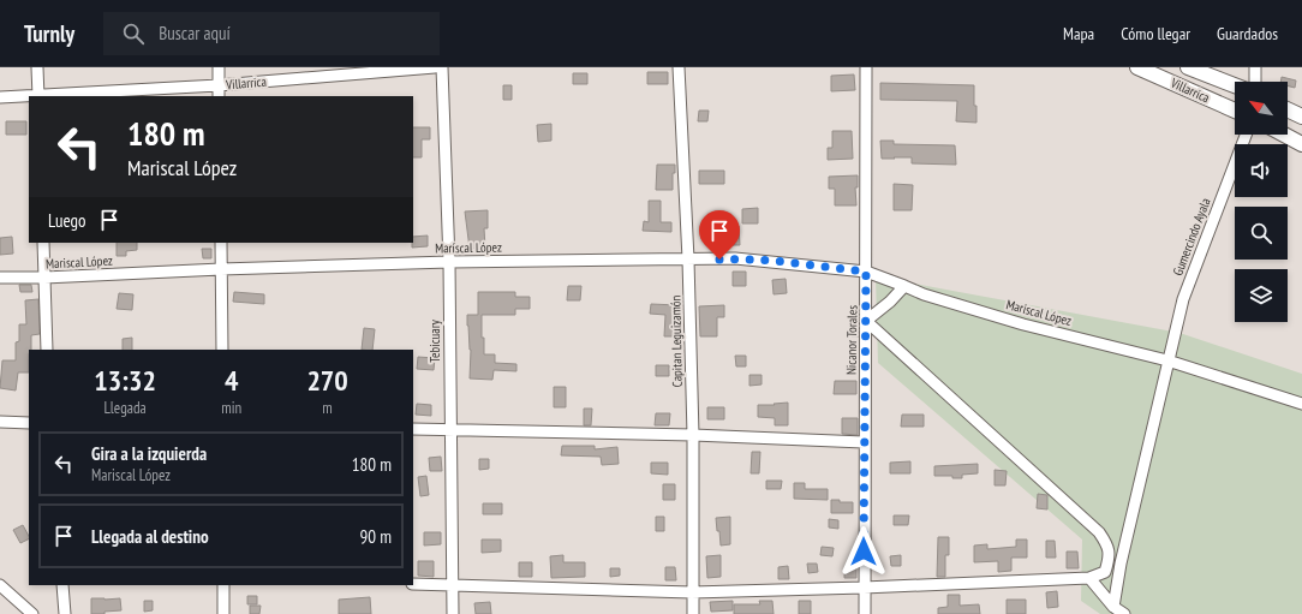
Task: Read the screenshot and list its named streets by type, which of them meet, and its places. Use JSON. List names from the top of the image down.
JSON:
{
  "streets": {
    "street": [
      "Villarrica",
      "Gumercindo Ayala",
      "Mariscal López",
      "Nicanor Torales",
      "Tebicuary",
      "Capitan Leguizamón"
    ]
  },
  "crossings": [
    ["Gumercindo Ayala", "Mariscal López"],
    ["Mariscal López", "Nicanor Torales"],
    ["Mariscal López", "Tebicuary"],
    ["Mariscal López", "Capitan Leguizamón"]
  ],
  "north": "top left",
  "page": {
    "header": "Turnly",
    "search": "Buscar aquí",
    "nav": ["Mapa", "Cómo llegar", "Guardados"],
    "turn": ["180 m", "Mariscal López"],
    "then": "Luego",
    "eta": [
      "13:32",
      "Llegada",
      "4",
      "min",
      "270",
      "m"
    ],
    "list": [
      {
        "name": "Gira a la izquierda",
        "note": "Mariscal López",
        "value": "180 m"
      },
      {
        "name": "Llegada al destino",
        "value": "90 m"
      }
    ]
  }
}
